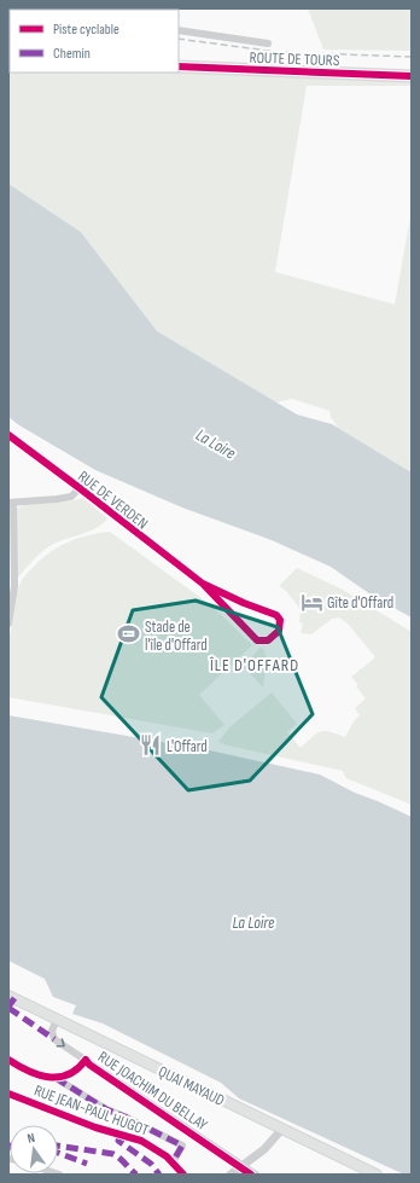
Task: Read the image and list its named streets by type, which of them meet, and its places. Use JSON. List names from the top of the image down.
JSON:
{
  "streets": {
    "main road": ["ROUTE DE TOURS", "QUAI MAYAUD"],
    "street": ["RUE DE VERDEN", "RUE JOACHIM DU BELLAY", "RUE JEAN-PAUL HUGOT"]
  },
  "crossings": [
    ["QUAI MAYAUD", "RUE JOACHIM DU BELLAY"]
  ],
  "districts": ["ÎLE D'OFFARD"],
  "water": ["La Loire"],
  "places": {
    "hotel": ["Gîte d'Offard"],
    "sports": ["Stade de l'île d'Offard"],
    "restaurant": ["L'Offard"]
  },
  "legend": ["Piste cyclable", "Chemin"],
  "north": "top"
}
